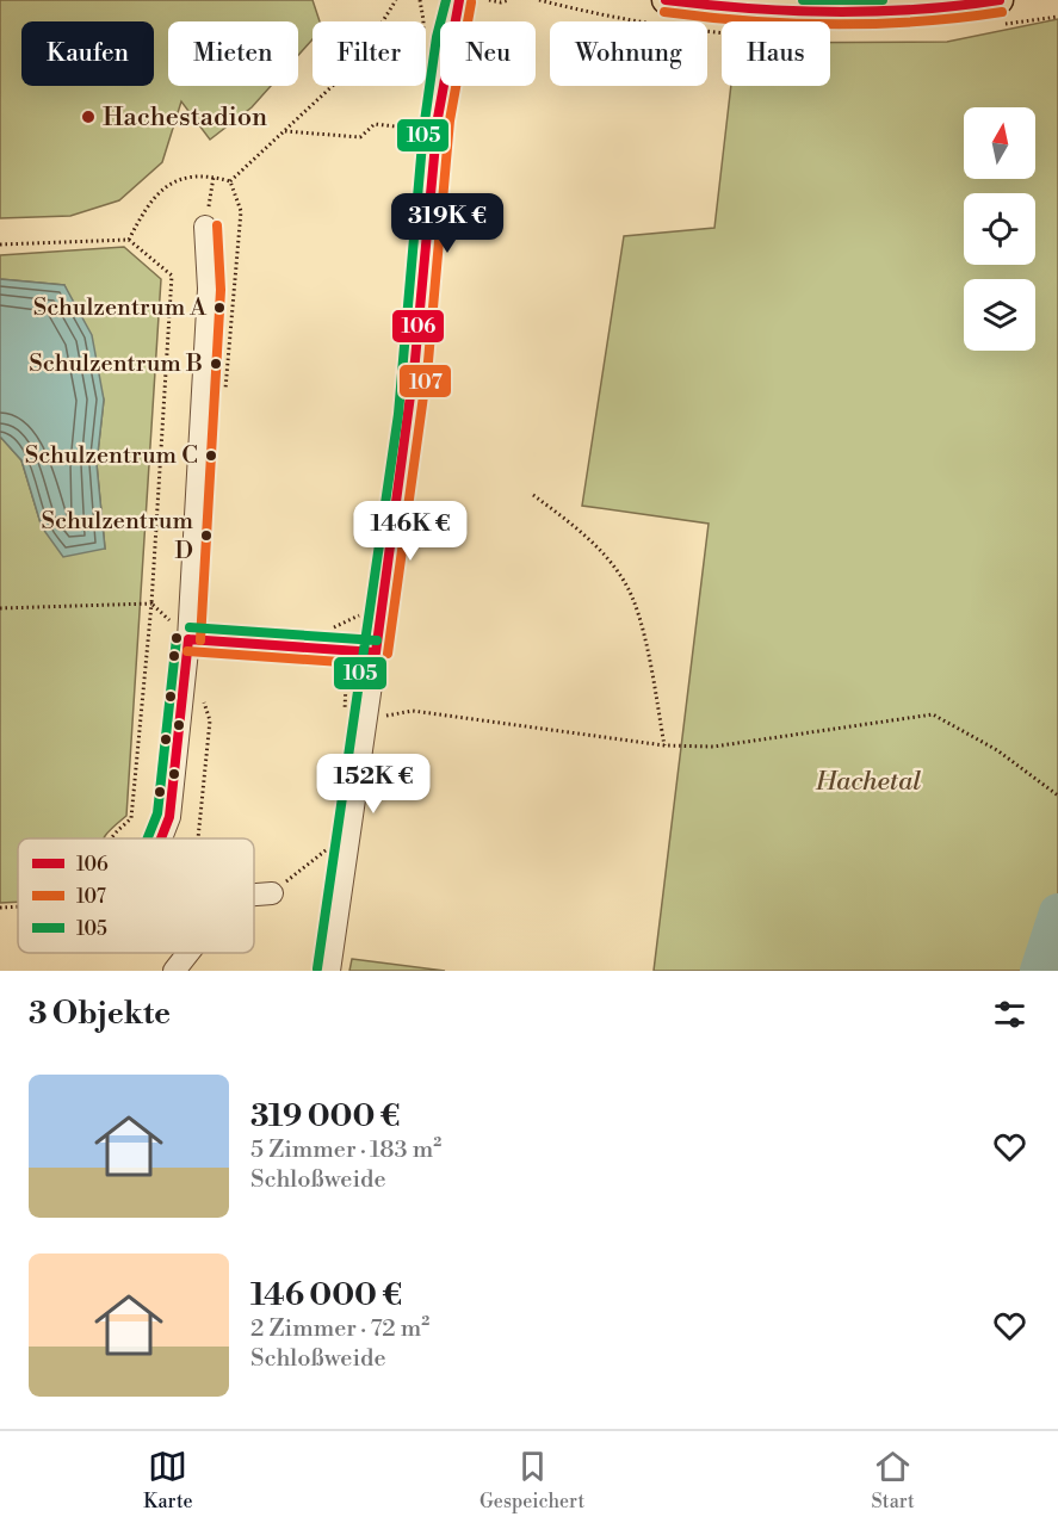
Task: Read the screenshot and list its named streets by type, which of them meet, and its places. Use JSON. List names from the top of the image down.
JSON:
{
  "parks": ["Hachetal"],
  "places": [
    "Hachestadion",
    "Schulzentrum A",
    "Schulzentrum B",
    "Schulzentrum C",
    "Schulzentrum D"
  ],
  "lines": ["transit line 106", "transit line 105", "transit line 107"],
  "legend": ["106", "107", "105"],
  "north": "top",
  "page": {
    "chip": [
      "Kaufen",
      "Mieten",
      "Filter",
      "Neu",
      "Wohnung",
      "Haus"
    ],
    "price": ["319K €", "146K €", "152K €"],
    "heading": "3 Objekte",
    "list": [
      {
        "name": "319 000 €",
        "note": "5 Zimmer · 183 m² · Schloßweide"
      },
      {
        "name": "146 000 €",
        "note": "2 Zimmer · 72 m² · Schloßweide"
      }
    ],
    "tabs": ["Karte", "Gespeichert", "Start"]
  }
}
